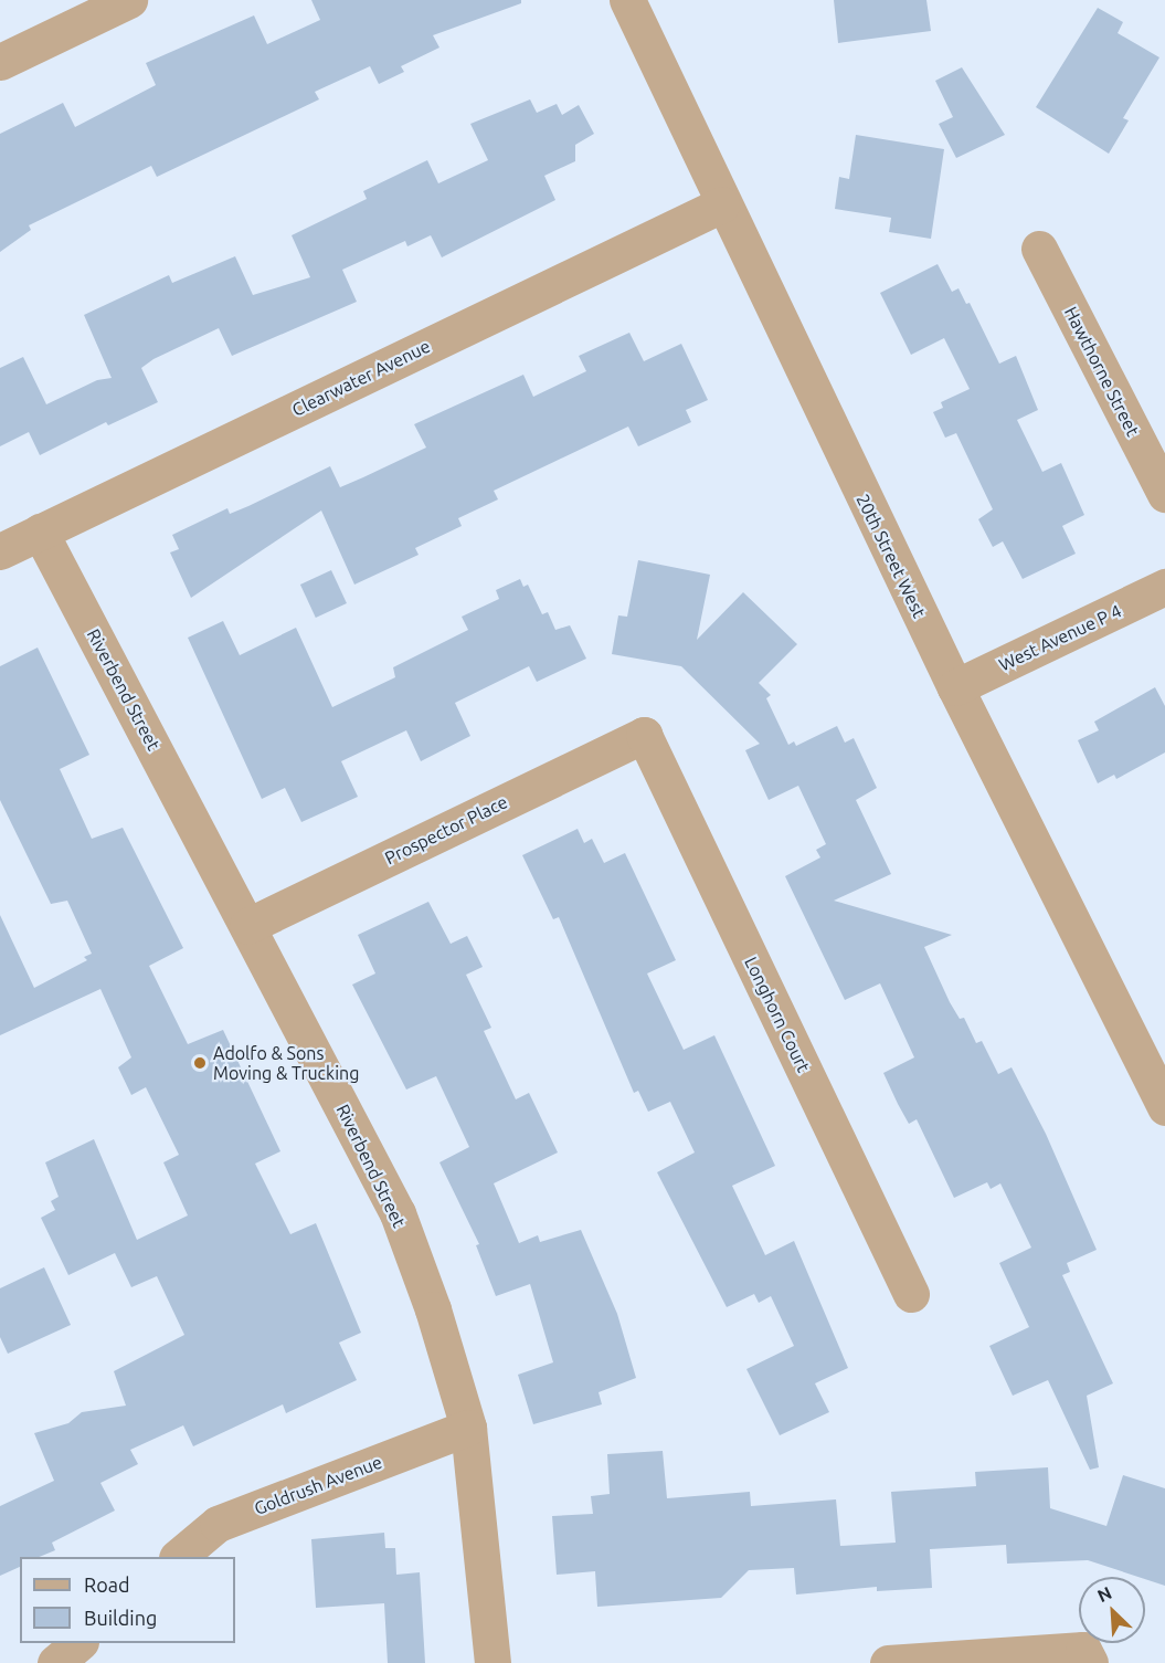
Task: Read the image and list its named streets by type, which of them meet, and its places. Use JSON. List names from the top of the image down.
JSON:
{
  "streets": {
    "street": [
      "Hawthorne Street",
      "Clearwater Avenue",
      "20th Street West",
      "West Avenue P 4",
      "Riverbend Street",
      "Prospector Place",
      "Longhorn Court",
      "Goldrush Avenue"
    ]
  },
  "crossings": [
    ["Clearwater Avenue", "20th Street West"],
    ["Clearwater Avenue", "Riverbend Street"],
    ["20th Street West", "West Avenue P 4"],
    ["Riverbend Street", "Prospector Place"],
    ["Riverbend Street", "Goldrush Avenue"],
    ["Prospector Place", "Longhorn Court"]
  ],
  "places": ["Adolfo & Sons Moving & Trucking"],
  "legend": ["Road", "Building"],
  "north": "top left"
}
